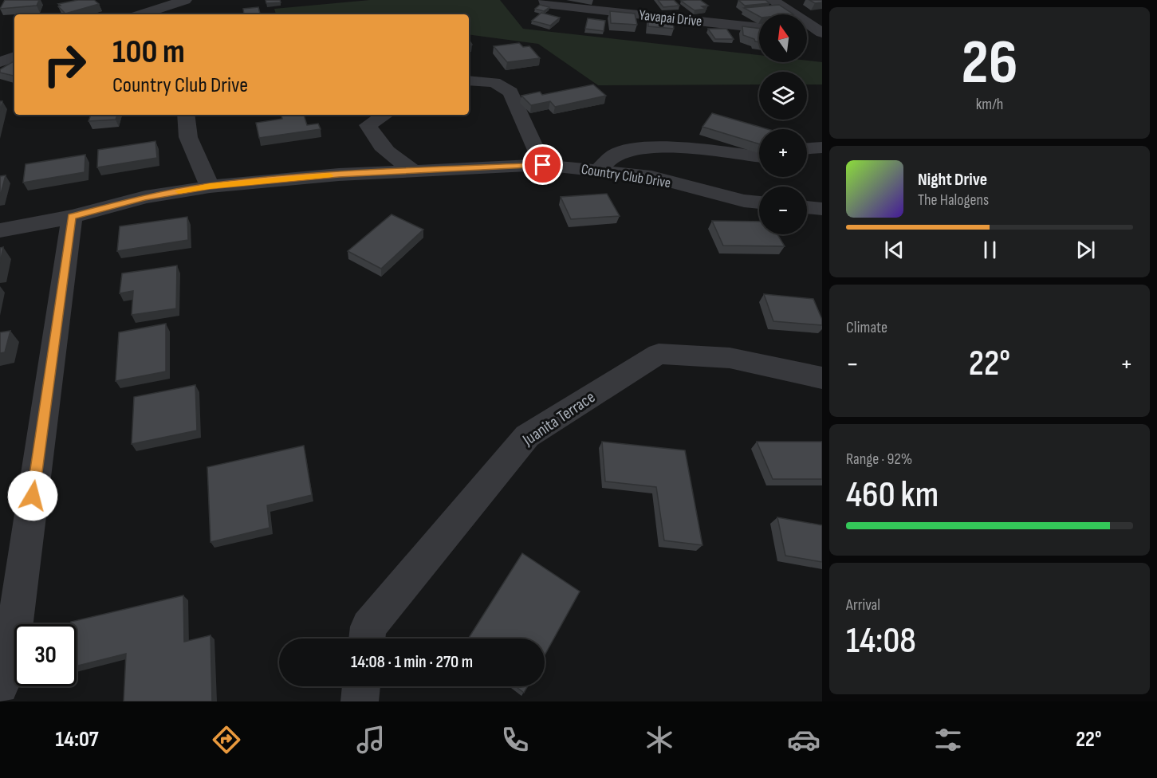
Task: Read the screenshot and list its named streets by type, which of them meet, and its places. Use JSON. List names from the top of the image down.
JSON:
{
  "streets": {
    "street": ["Yavapai Drive", "Country Club Drive", "Juanita Terrace"]
  },
  "north": "top",
  "page": {
    "tile": [
      ["26", "km/h"],
      "Climate",
      ["Range · 92%", "460 km"],
      ["Arrival", "14:08"]
    ],
    "map_buttons": ["+", "−"],
    "turn": ["100 m", "Country Club Drive"],
    "song": ["Night Drive", "The Halogens"],
    "heat": ["−", "22°", "+"],
    "limit": "30",
    "trip": "14:08 · 1 min · 270 m",
    "tabs": ["14:07", "22°"]
  }
}
